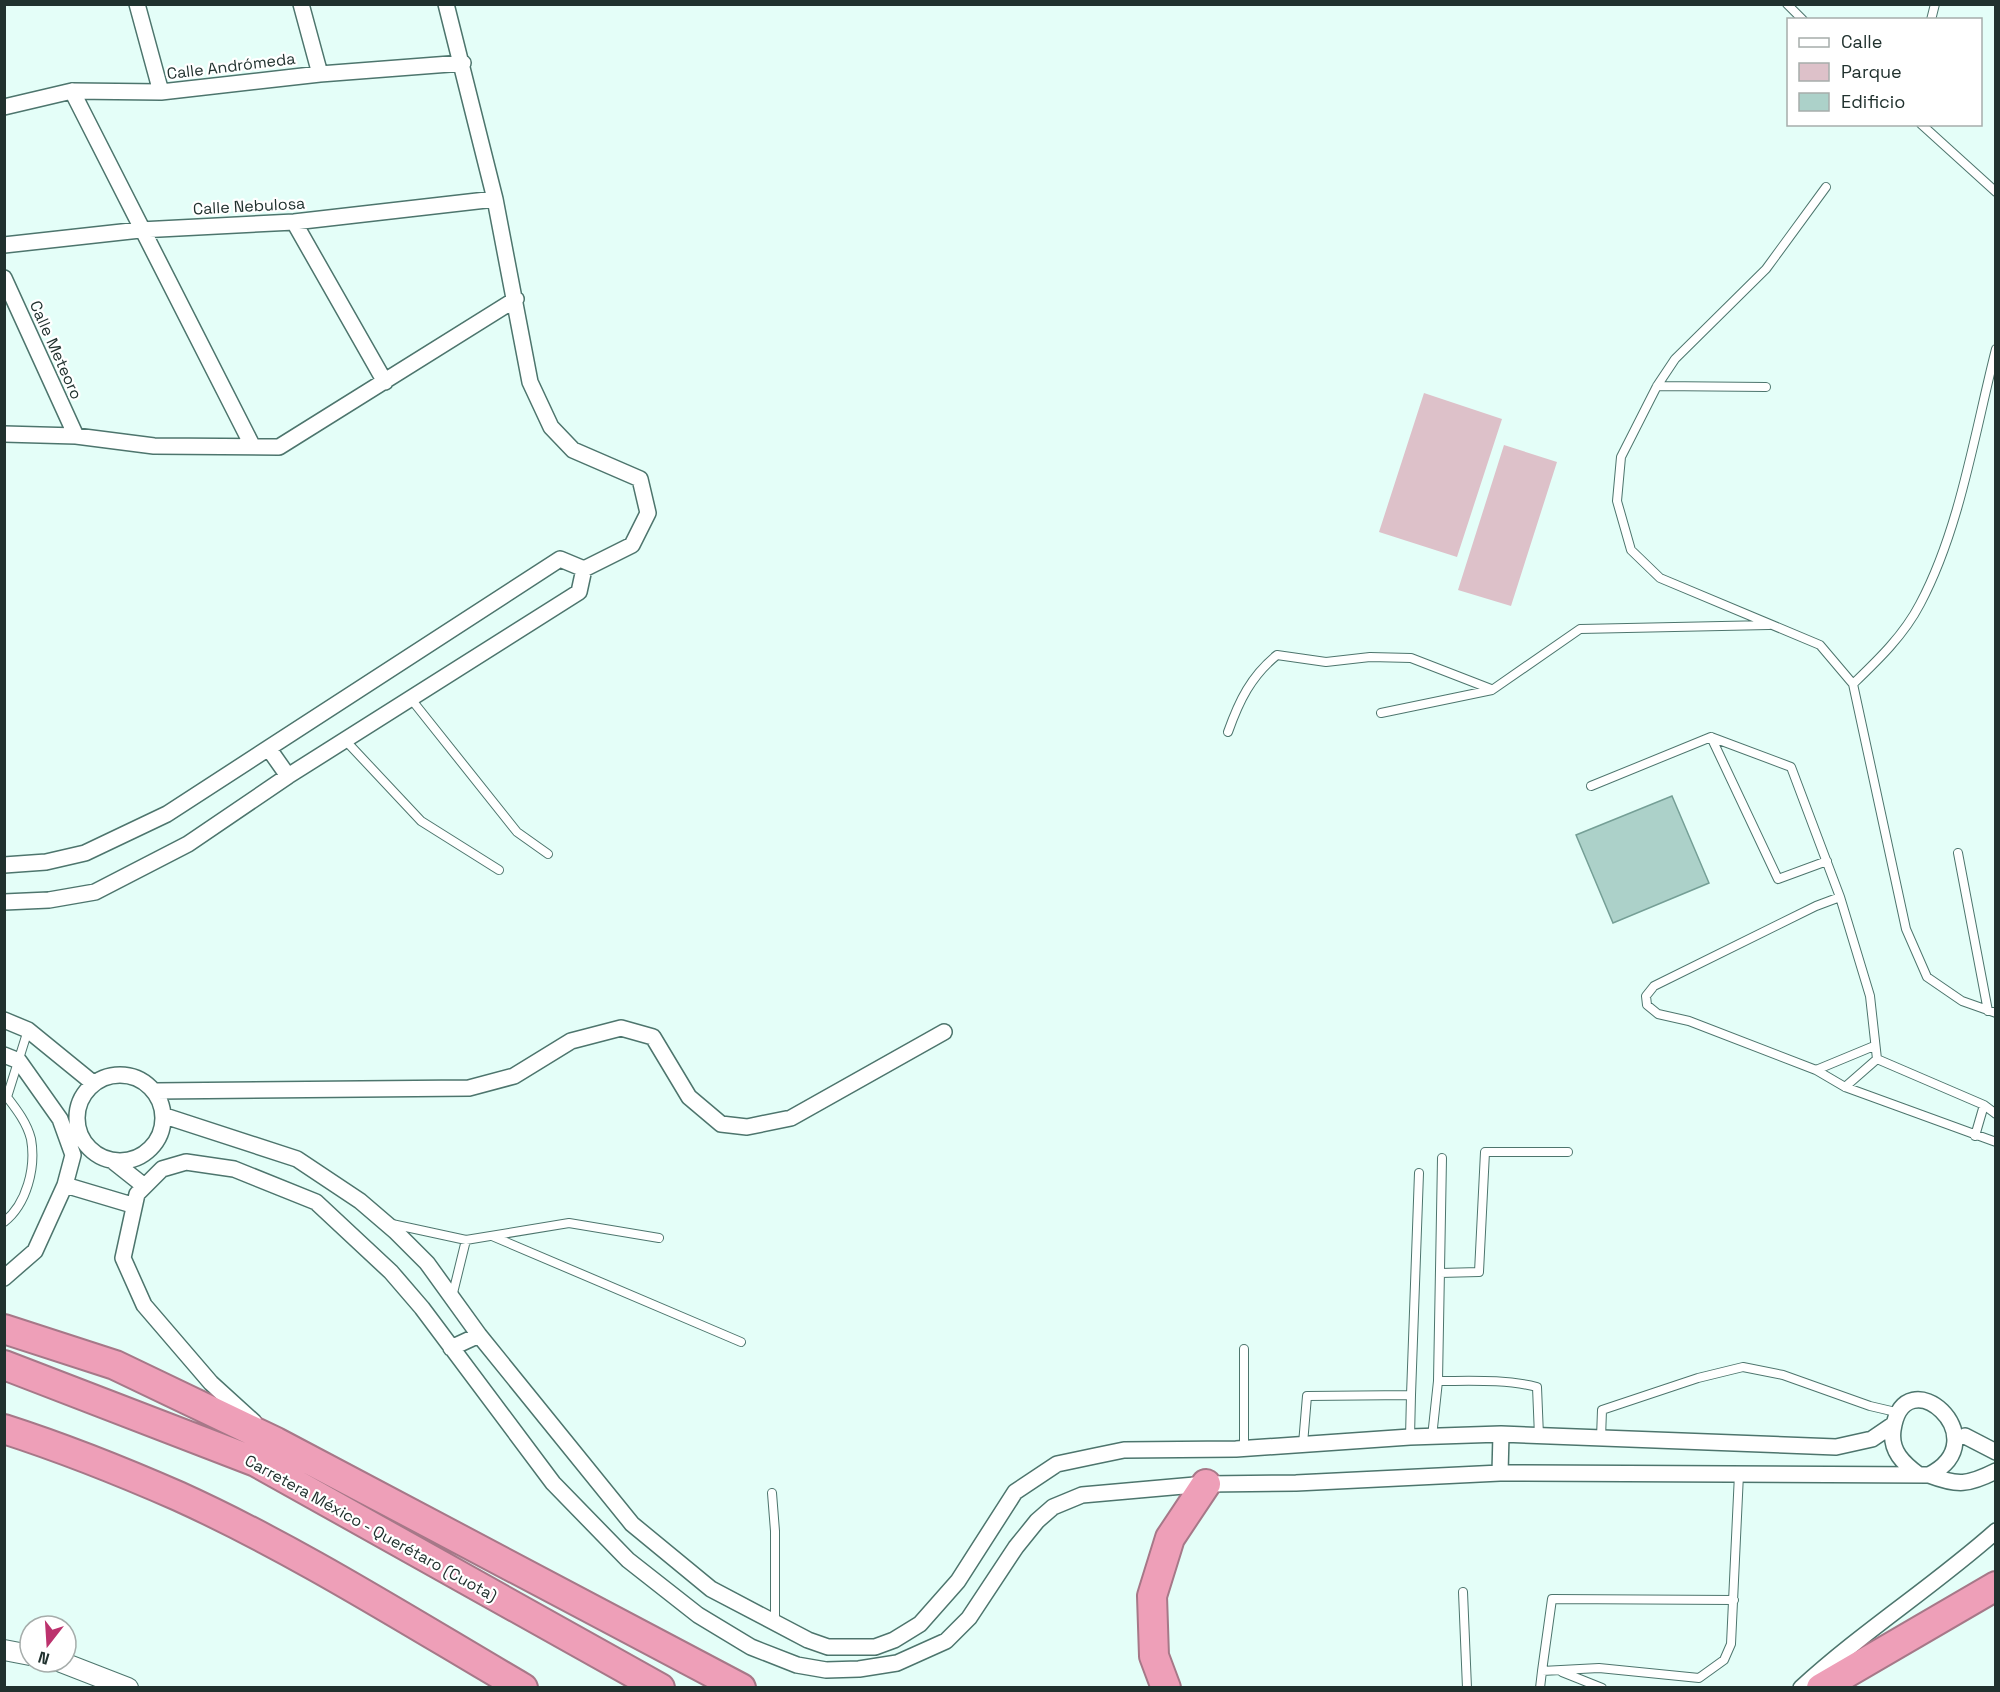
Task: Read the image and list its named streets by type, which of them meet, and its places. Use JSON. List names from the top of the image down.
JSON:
{
  "streets": {
    "highway": ["Carretera México - Querétaro (Cuota)"],
    "street": ["Calle Andrómeda", "Calle Nebulosa", "Calle Meteoro"]
  },
  "legend": ["Calle", "Parque", "Edificio"],
  "north": "bottom"
}
